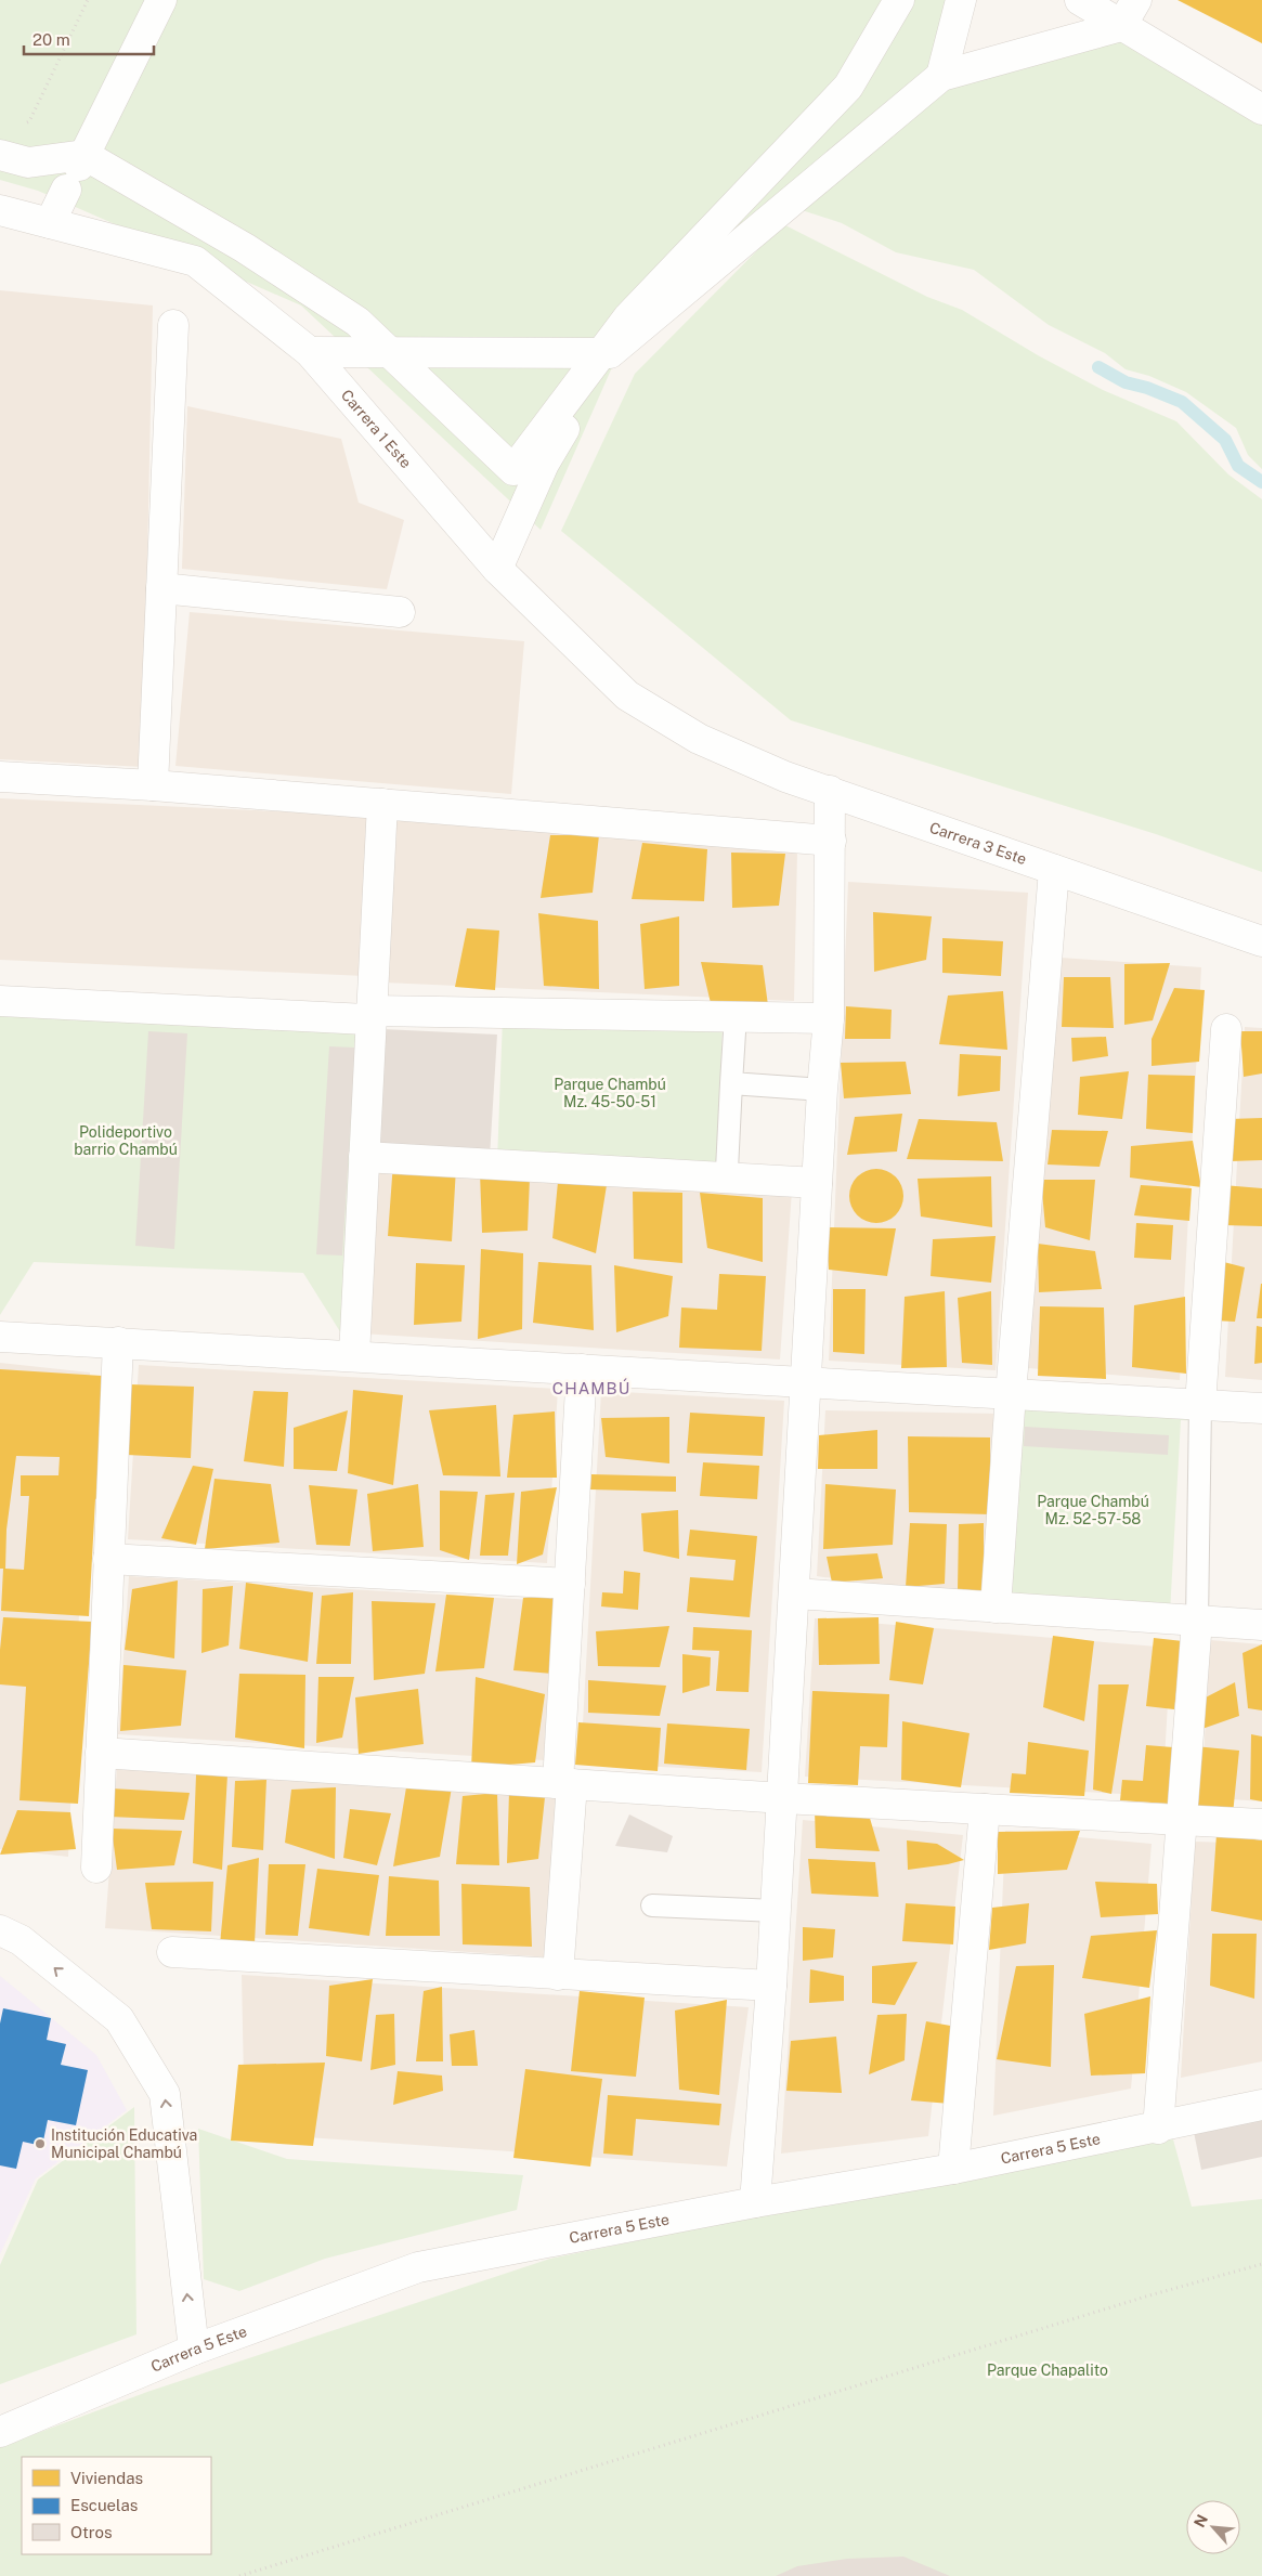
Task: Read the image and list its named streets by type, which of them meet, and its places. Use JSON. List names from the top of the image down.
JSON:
{
  "streets": {
    "street": ["Carrera 1 Este", "Carrera 3 Este", "Carrera 5 Este"]
  },
  "crossings": [
    ["Carrera 1 Este", "Carrera 3 Este"]
  ],
  "districts": ["CHAMBÚ"],
  "parks": [
    "Parque Chambú Mz. 45-50-51",
    "Polideportivo barrio Chambú",
    "Parque Chambú Mz. 52-57-58",
    "Parque Chapalito"
  ],
  "places": ["Institución Educativa Municipal Chambú"],
  "legend": ["Viviendas", "Escuelas", "Otros"],
  "scale_bar": "20 m",
  "north": "top left"
}
